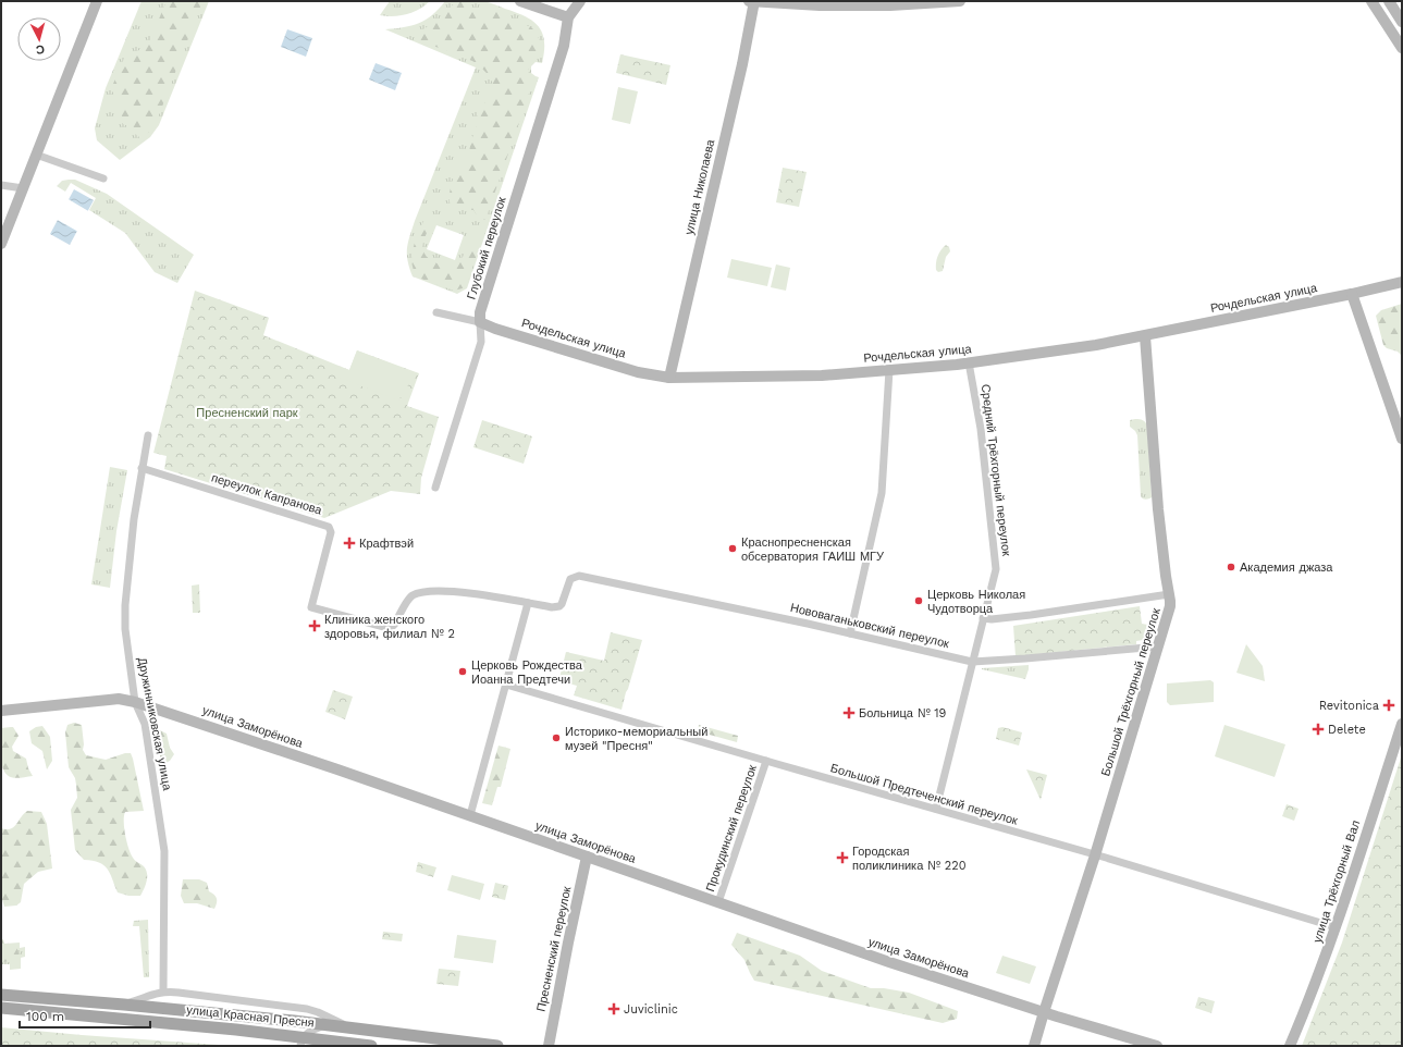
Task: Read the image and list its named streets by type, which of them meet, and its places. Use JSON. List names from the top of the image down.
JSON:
{
  "streets": {
    "main road": ["улица Красная Пресня"],
    "street": [
      "улица Николаева",
      "Глубокий переулок",
      "Рочдельская улица",
      "Средний Трёхгорный переулок",
      "переулок Капранова",
      "Нововаганьковский переулок",
      "Большой Трёхгорный переулок",
      "Дружинниковская улица",
      "улица Заморёнова",
      "Большой Предтеченский переулок",
      "Прокудинский переулок",
      "улица Трёхгорный Вал",
      "Пресненский переулок"
    ]
  },
  "crossings": [
    ["улица Николаева", "Рочдельская улица"],
    ["Глубокий переулок", "Рочдельская улица"],
    ["Рочдельская улица", "Средний Трёхгорный переулок"],
    ["Рочдельская улица", "Большой Трёхгорный переулок"],
    ["Средний Трёхгорный переулок", "Нововаганьковский переулок"],
    ["Средний Трёхгорный переулок", "Большой Предтеченский переулок"],
    ["переулок Капранова", "Нововаганьковский переулок"],
    ["переулок Капранова", "Дружинниковская улица"],
    ["Нововаганьковский переулок", "Большой Трёхгорный переулок"],
    ["Большой Трёхгорный переулок", "улица Заморёнова"],
    ["Большой Трёхгорный переулок", "Большой Предтеченский переулок"],
    ["Дружинниковская улица", "улица Заморёнова"],
    ["улица Заморёнова", "Прокудинский переулок"],
    ["улица Заморёнова", "Пресненский переулок"],
    ["Большой Предтеченский переулок", "Прокудинский переулок"],
    ["Большой Предтеченский переулок", "улица Трёхгорный Вал"]
  ],
  "parks": ["Пресненский парк"],
  "places": {
    "health": [
      "Крафтвэй",
      "Клиника женского здоровья, филиал № 2",
      "Revitonica",
      "Больница № 19",
      "Delete",
      "Городская поликлиника № 220",
      "Juviclinic"
    ],
    "other": [
      "Краснопресненская обсерватория ГАИШ МГУ",
      "Академия джаза",
      "Церковь Николая Чудотворца",
      "Церковь Рождества Иоанна Предтечи",
      "Историко-мемориальный музей \"Пресня\""
    ]
  },
  "scale_bar": "100 m",
  "north": "bottom"
}
